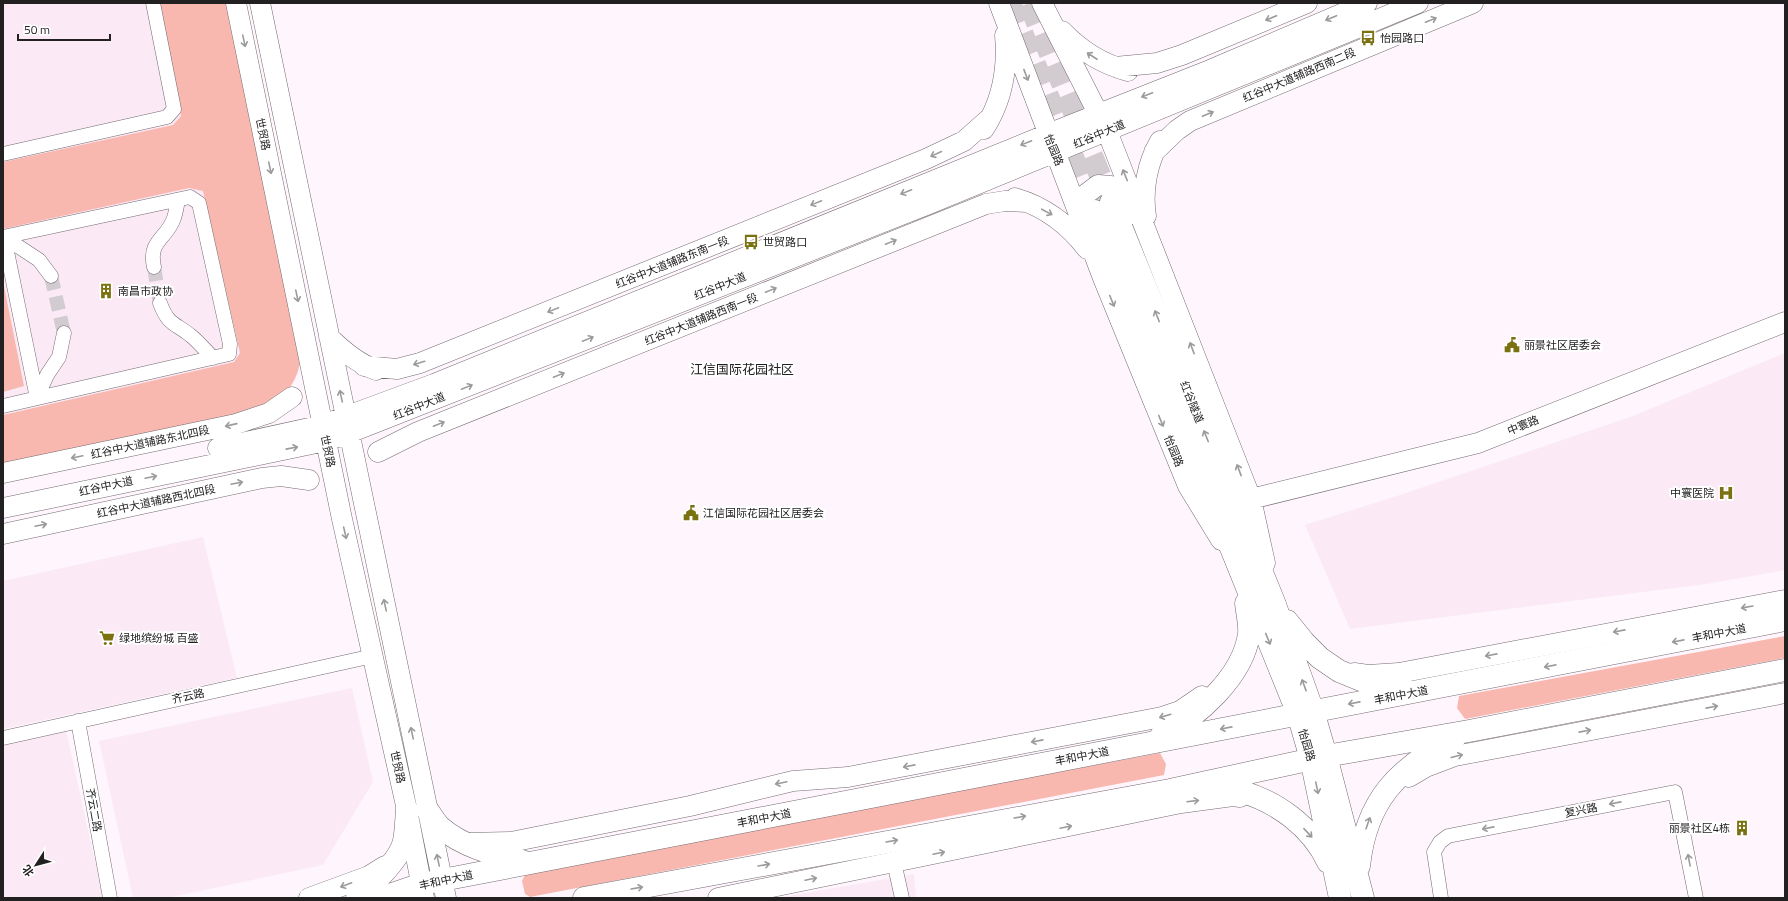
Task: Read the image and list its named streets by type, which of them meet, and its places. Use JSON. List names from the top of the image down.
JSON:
{
  "streets": {
    "main road": [
      "红谷中大道辅路西南二段",
      "世贸路",
      "红谷中大道",
      "怡园路",
      "红谷中大道辅路东南一段",
      "红谷中大道辅路西南一段",
      "红谷隧道",
      "中寰路",
      "红谷中大道辅路东北四段",
      "红谷中大道辅路西北四段",
      "丰和中大道"
    ],
    "street": ["齐云路", "齐云二路", "复兴路"]
  },
  "crossings": [
    ["世贸路", "红谷中大道"],
    ["世贸路", "丰和中大道"],
    ["世贸路", "齐云路"],
    ["红谷中大道", "怡园路"],
    ["怡园路", "红谷隧道"],
    ["怡园路", "中寰路"],
    ["怡园路", "丰和中大道"],
    ["齐云路", "齐云二路"]
  ],
  "one_way": [
    "红谷中大道辅路东南一段",
    "红谷中大道辅路西南一段",
    "红谷中大道辅路东北四段",
    "红谷中大道辅路西北四段"
  ],
  "districts": ["江信国际花园社区"],
  "places": {
    "bus stop": ["怡园路口", "世贸路口"],
    "building": ["南昌市政协", "丽景社区4栋"],
    "public building": ["丽景社区居委会", "江信国际花园社区居委会"],
    "hospital": ["中寰医院"],
    "supermarket": ["绿地缤纷城 百盛"]
  },
  "scale_bar": "50 m",
  "north": "bottom left"
}
